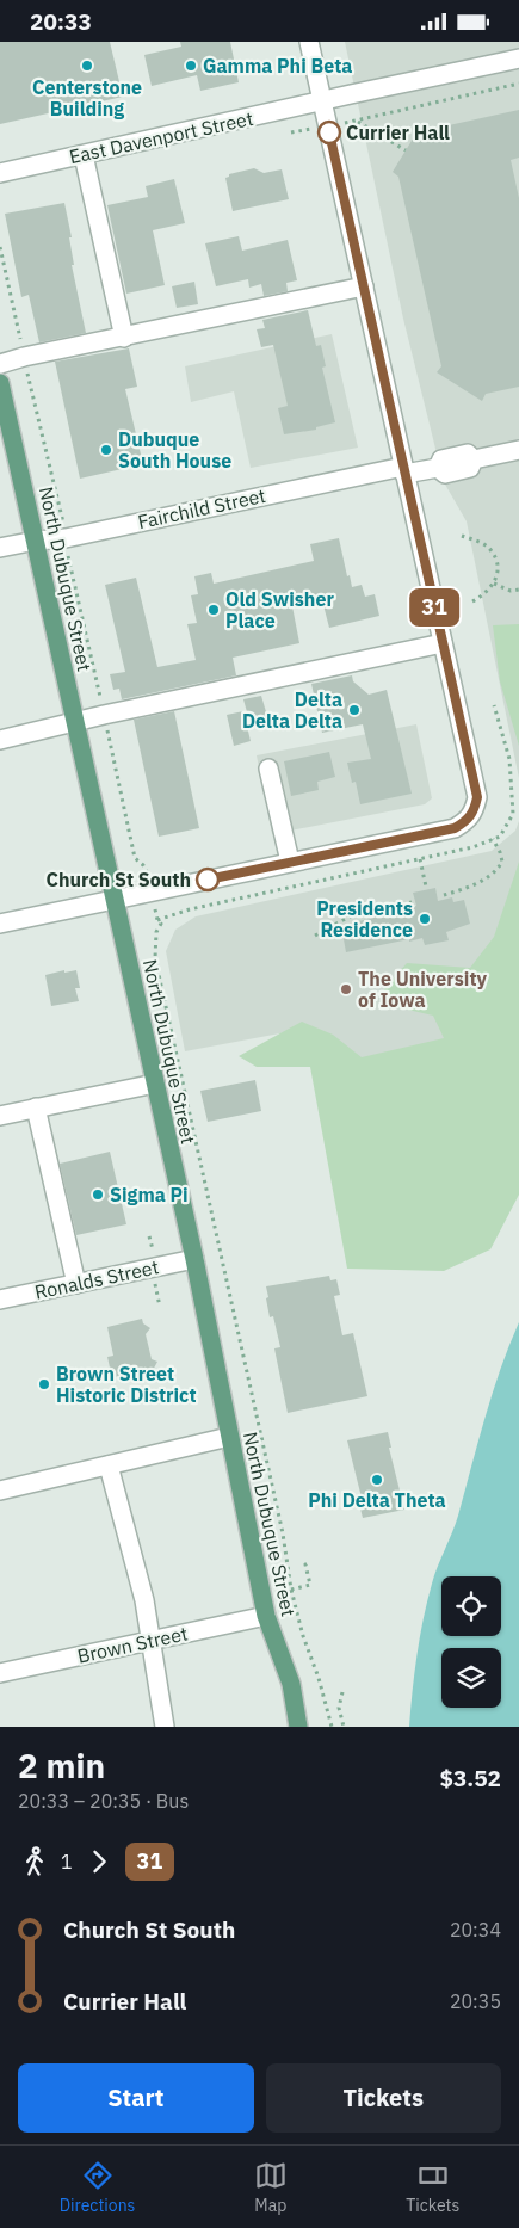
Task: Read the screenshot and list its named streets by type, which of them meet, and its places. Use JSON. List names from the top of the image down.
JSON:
{
  "streets": {
    "main road": ["North Dubuque Street"],
    "street": [
      "East Davenport Street",
      "Fairchild Street",
      "Ronalds Street",
      "Brown Street"
    ]
  },
  "crossings": [
    ["Fairchild Street", "North Dubuque Street"],
    ["North Dubuque Street", "Ronalds Street"],
    ["North Dubuque Street", "Brown Street"]
  ],
  "places": [
    "Centerstone Building",
    "Gamma Phi Beta",
    "Currier Hall",
    "Dubuque South House",
    "Old Swisher Place",
    "Delta Delta Delta",
    "Church St South",
    "Presidents Residence",
    "The University of Iowa",
    "Sigma Pi",
    "Brown Street Historic District",
    "Phi Delta Theta"
  ],
  "lines": ["bus line 31"],
  "page": {
    "status": "20:33",
    "on_map": "31",
    "heading": ["2 min", "20:33 – 20:35 · Bus", "$3.52"],
    "legs": ["1", "31"],
    "list": [
      {
        "name": "Church St South",
        "value": "20:34"
      },
      {
        "name": "Currier Hall",
        "value": "20:35"
      }
    ],
    "buttons": ["Start", "Tickets"],
    "tabs": ["Directions", "Map", "Tickets"]
  }
}
